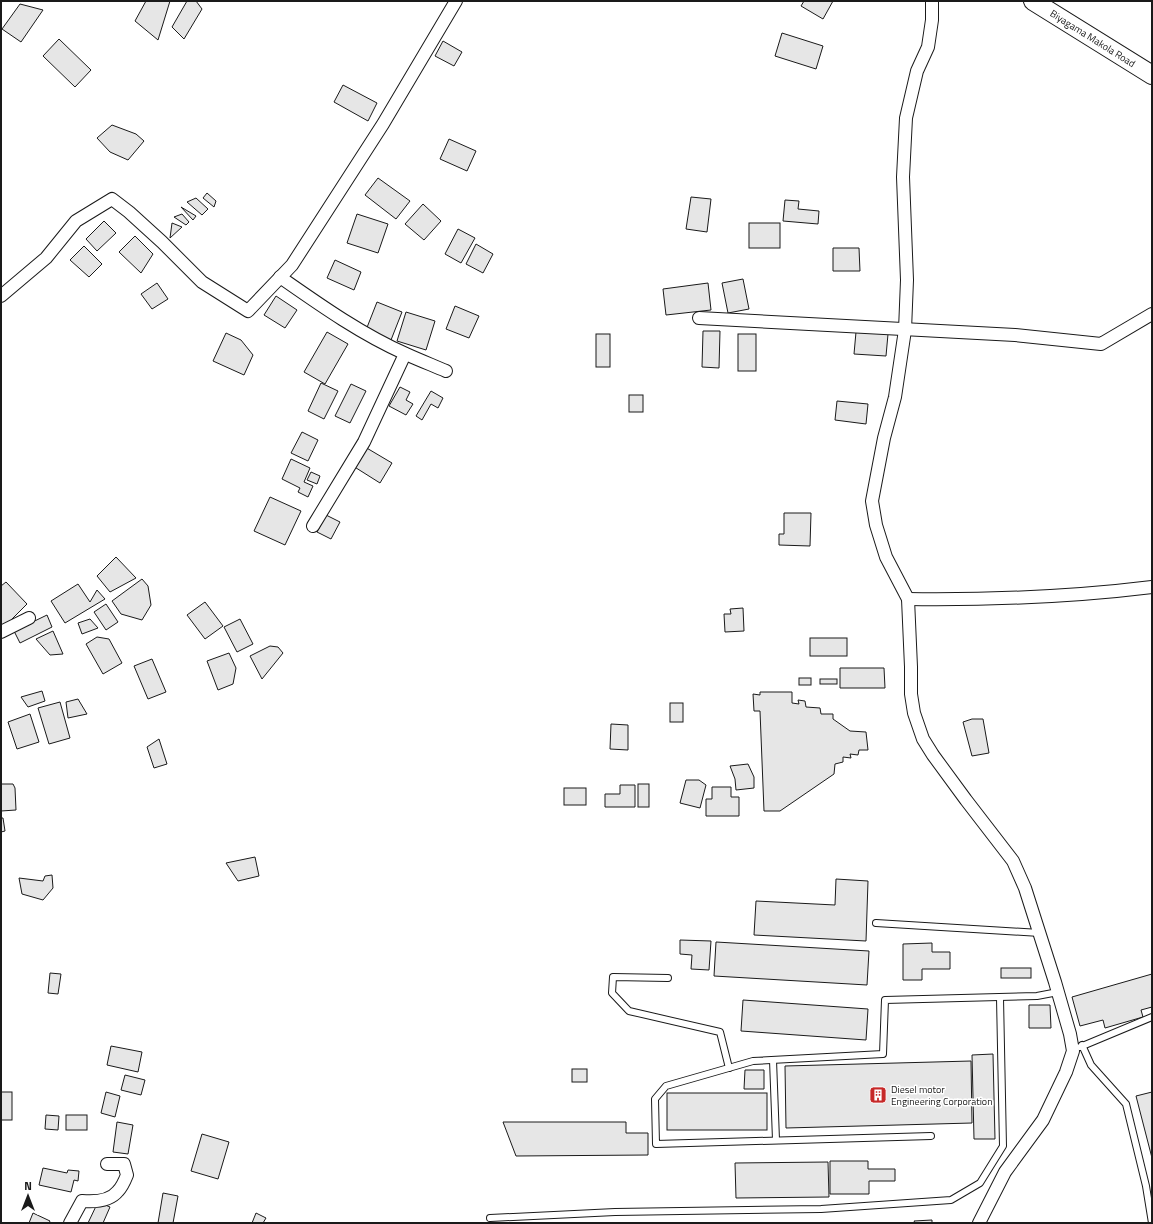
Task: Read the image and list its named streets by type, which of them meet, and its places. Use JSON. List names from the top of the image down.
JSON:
{
  "streets": {
    "main road": ["Biyagama Makola Road"]
  },
  "places": {
    "building": ["Diesel motor Engineering Corporation"]
  },
  "north": "top"
}
